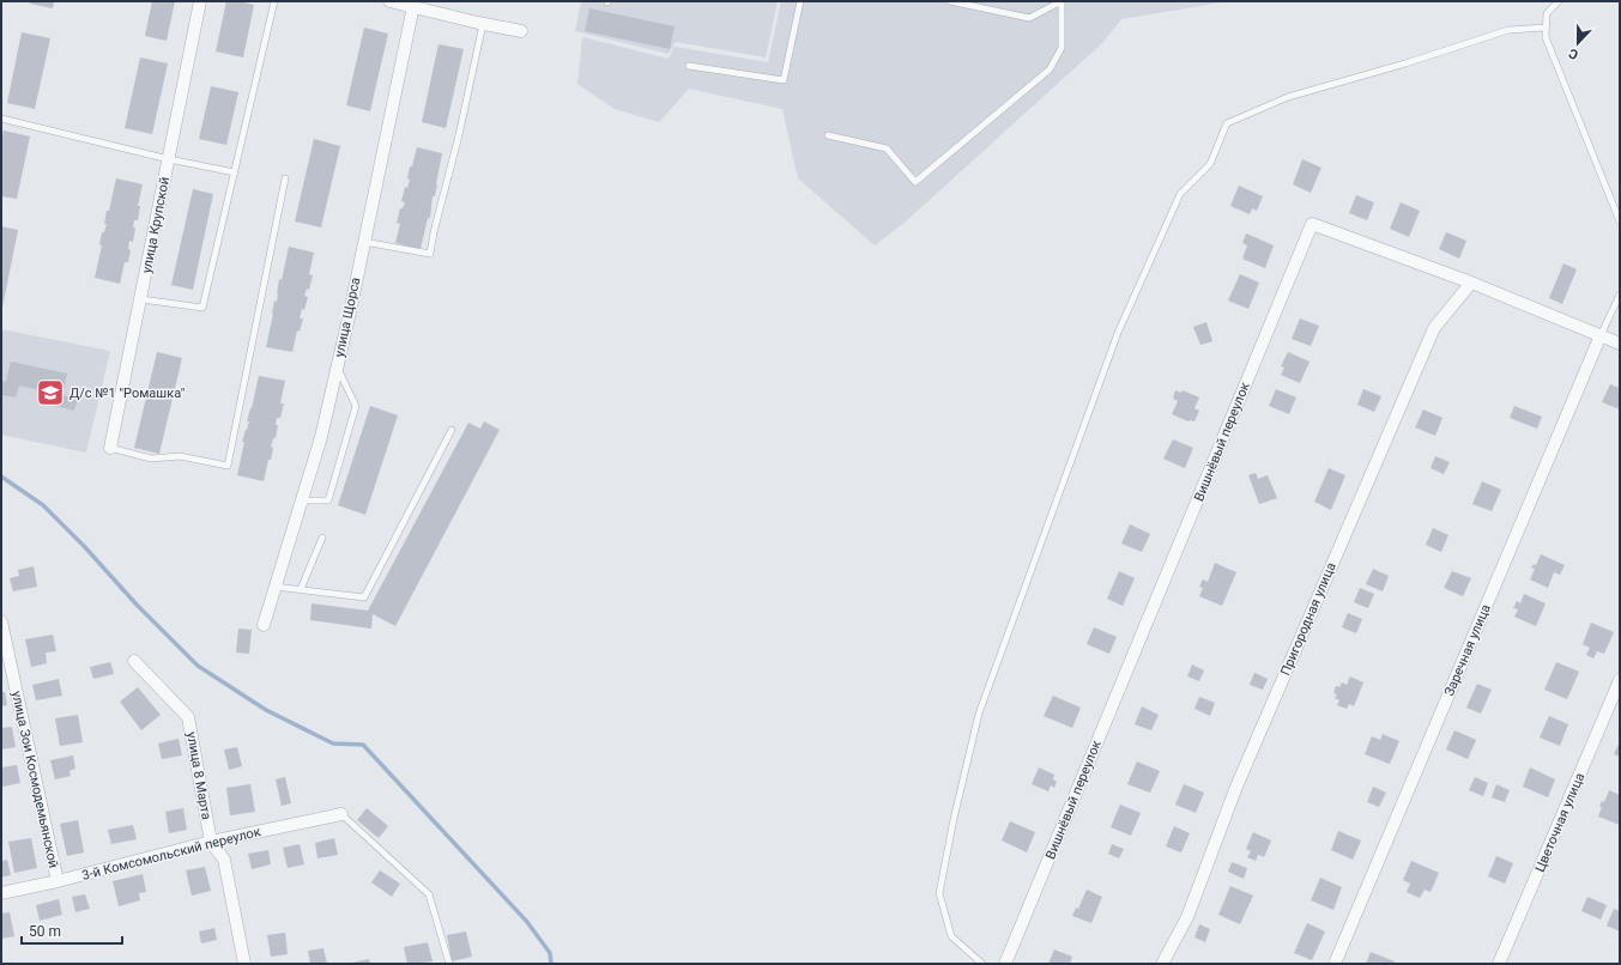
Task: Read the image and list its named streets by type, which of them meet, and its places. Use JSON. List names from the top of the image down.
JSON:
{
  "streets": {
    "street": [
      "улица Крупской",
      "улица Щорса",
      "Вишнёвый переулок",
      "Пригородная улица",
      "Заречная улица",
      "улица 8 Марта",
      "улица Зои Космодемьянской",
      "Цветочная улица",
      "3-й Комсомольский переулок"
    ]
  },
  "crossings": [
    ["Вишнёвый переулок", "Пригородная улица"],
    ["Вишнёвый переулок", "Заречная улица"],
    ["улица 8 Марта", "3-й Комсомольский переулок"],
    ["улица Зои Космодемьянской", "3-й Комсомольский переулок"]
  ],
  "places": {
    "school or university": ["Д/с №1 \"Ромашка\""]
  },
  "scale_bar": "50 m",
  "north": "bottom"
}
